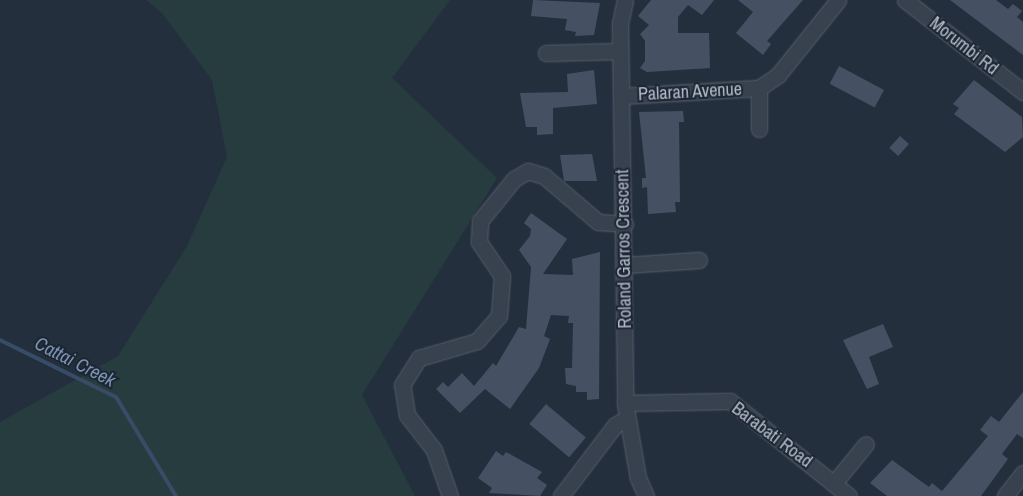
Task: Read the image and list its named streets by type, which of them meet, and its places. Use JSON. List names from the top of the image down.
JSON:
{
  "streets": {
    "street": [
      "Morumbi Rd",
      "Palaran Avenue",
      "Roland Garros Crescent",
      "Barabati Road"
    ]
  },
  "crossings": [
    ["Palaran Avenue", "Roland Garros Crescent"],
    ["Roland Garros Crescent", "Barabati Road"]
  ],
  "water": ["Cattai Creek"]
}
